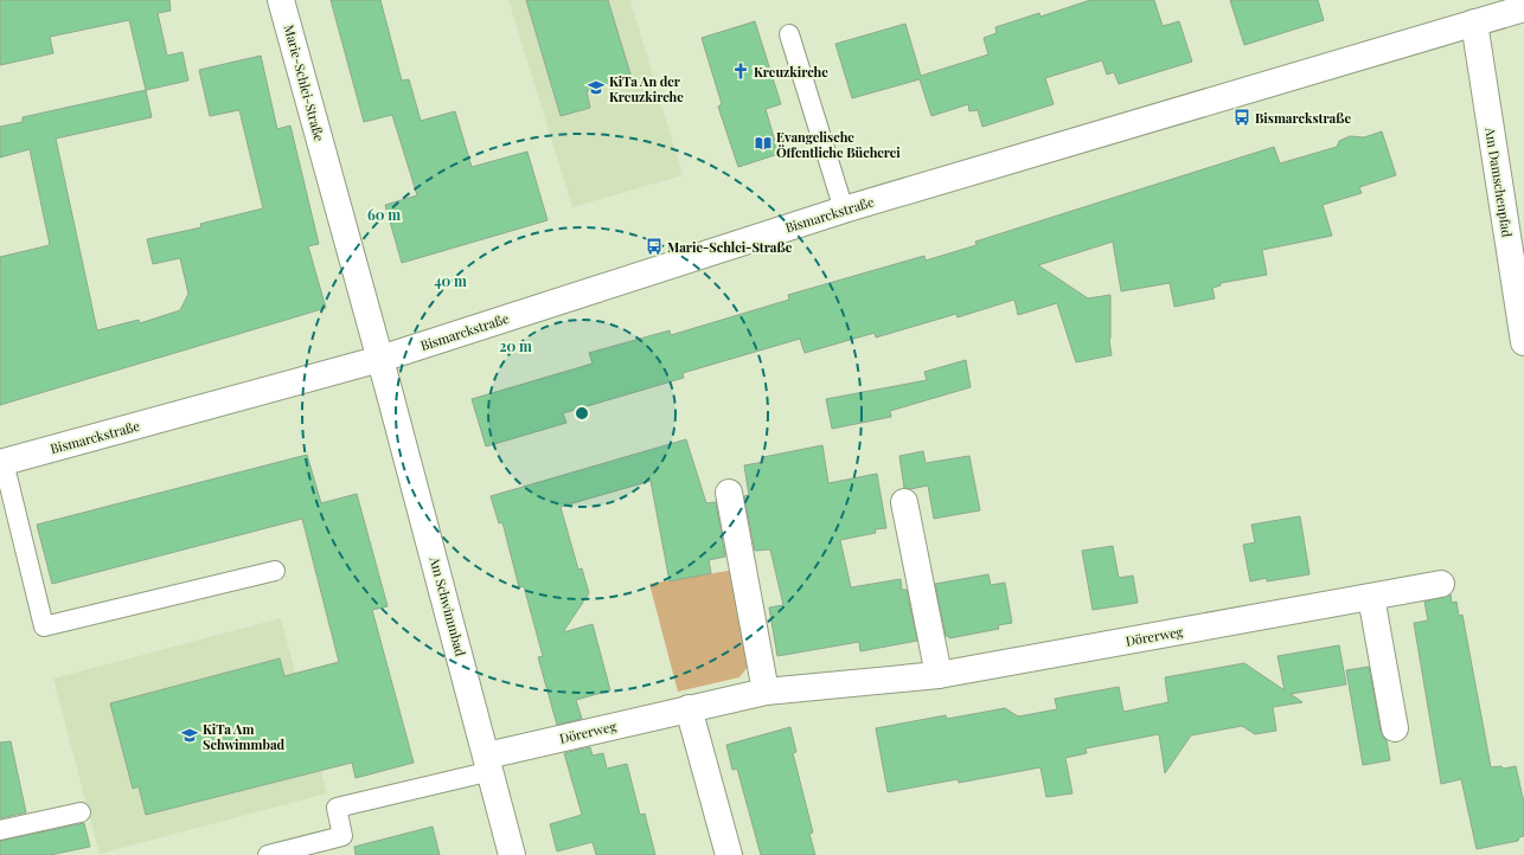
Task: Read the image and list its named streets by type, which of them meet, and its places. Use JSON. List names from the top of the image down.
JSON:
{
  "streets": {
    "street": [
      "Marie-Schlei-Straße",
      "Am Damschenpfad",
      "Bismarckstraße",
      "Am Schwimmbad",
      "Dörerweg"
    ]
  },
  "crossings": [
    ["Marie-Schlei-Straße", "Bismarckstraße"],
    ["Marie-Schlei-Straße", "Am Schwimmbad"],
    ["Am Damschenpfad", "Bismarckstraße"],
    ["Bismarckstraße", "Am Schwimmbad"],
    ["Am Schwimmbad", "Dörerweg"]
  ],
  "places": {
    "church": ["Kreuzkirche"],
    "school or university": ["KiTa An der Kreuzkirche", "KiTa Am Schwimmbad"],
    "bus stop": ["Bismarckstraße", "Marie-Schlei-Straße"],
    "library": ["Evangelische Öffentliche Bücherei"]
  },
  "rings": ["60 m", "40 m", "20 m"]
}
